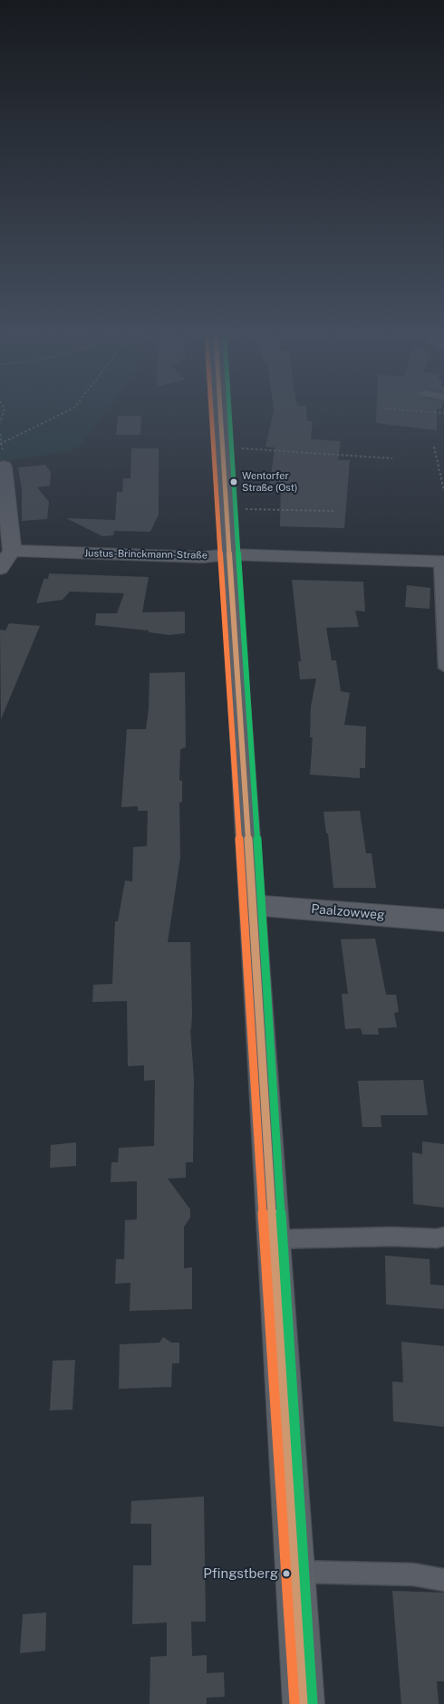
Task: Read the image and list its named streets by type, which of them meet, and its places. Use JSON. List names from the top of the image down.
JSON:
{
  "streets": {
    "street": ["Justus-Brinckmann-Straße", "Paalzowweg"]
  },
  "places": ["Wentorfer Straße (Ost)", "Pfingstberg"]
}
